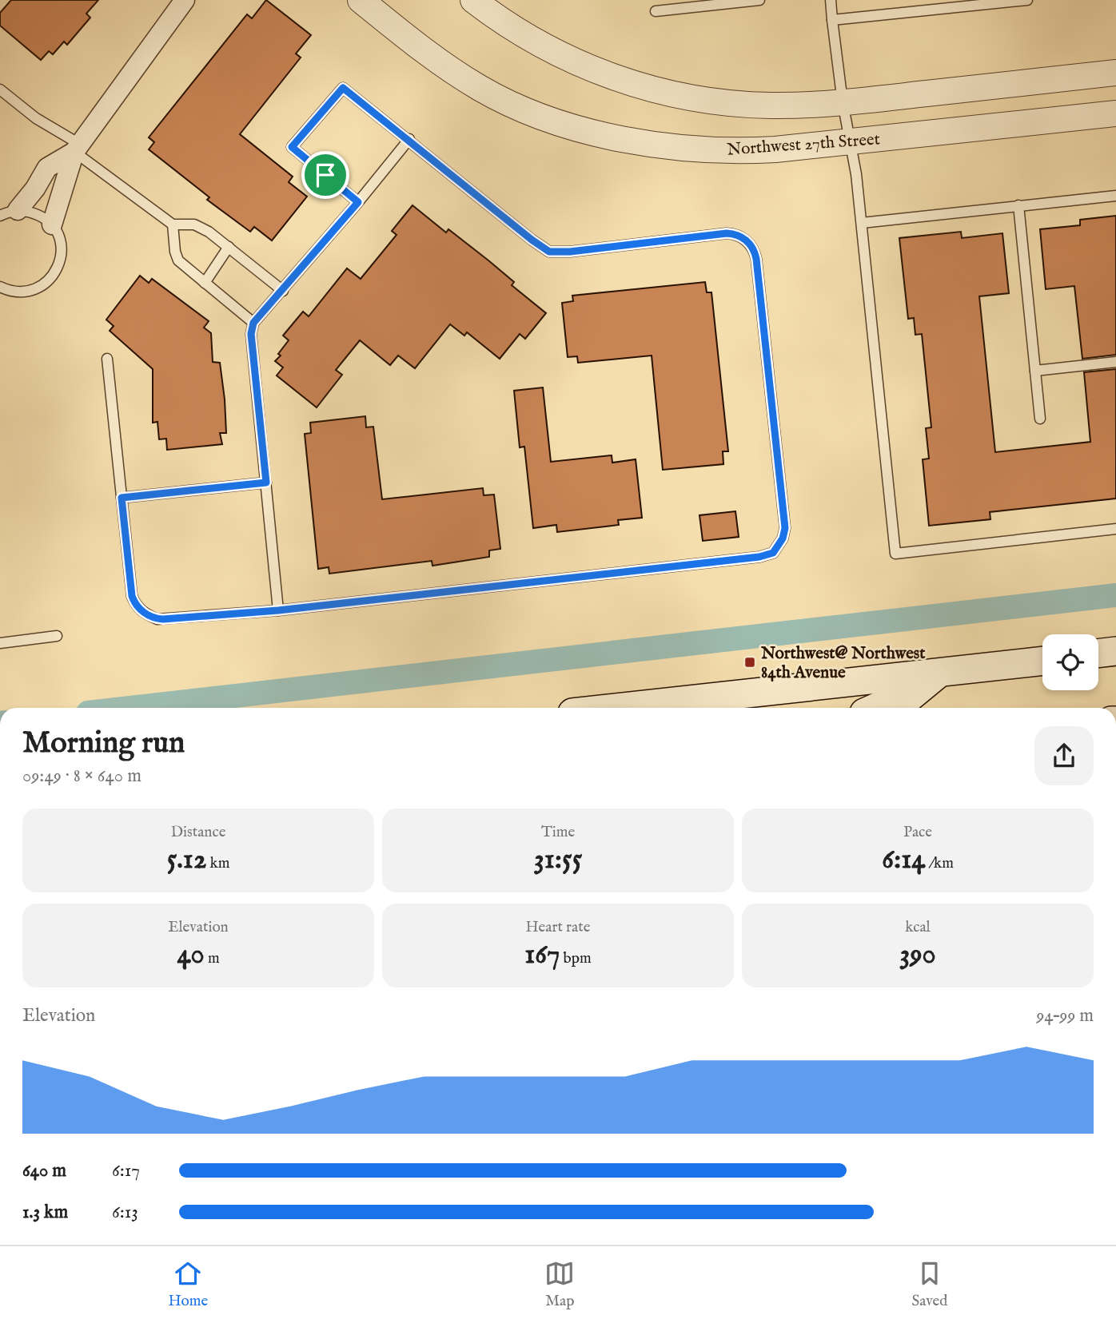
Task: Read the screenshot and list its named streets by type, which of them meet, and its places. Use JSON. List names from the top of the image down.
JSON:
{
  "streets": {
    "street": ["Northwest 27th Street"]
  },
  "places": {
    "transit": ["Northwest@ Northwest 84th Avenue"]
  },
  "page": {
    "heading": ["Morning run", "09:49 · 8 × 640 m"],
    "stats": [
      ["Distance", "5.12 km"],
      ["Time", "31:55"],
      ["Pace", "6:14 /km"],
      ["Elevation", "40 m"],
      ["Heart rate", "167 bpm"],
      ["kcal", "390"]
    ],
    "chart": ["Elevation", "94–99 m"],
    "list": [
      {
        "name": "640 m",
        "note": "6:17"
      },
      {
        "name": "1.3 km",
        "note": "6:13"
      }
    ],
    "tabs": ["Home", "Map", "Saved"]
  }
}
